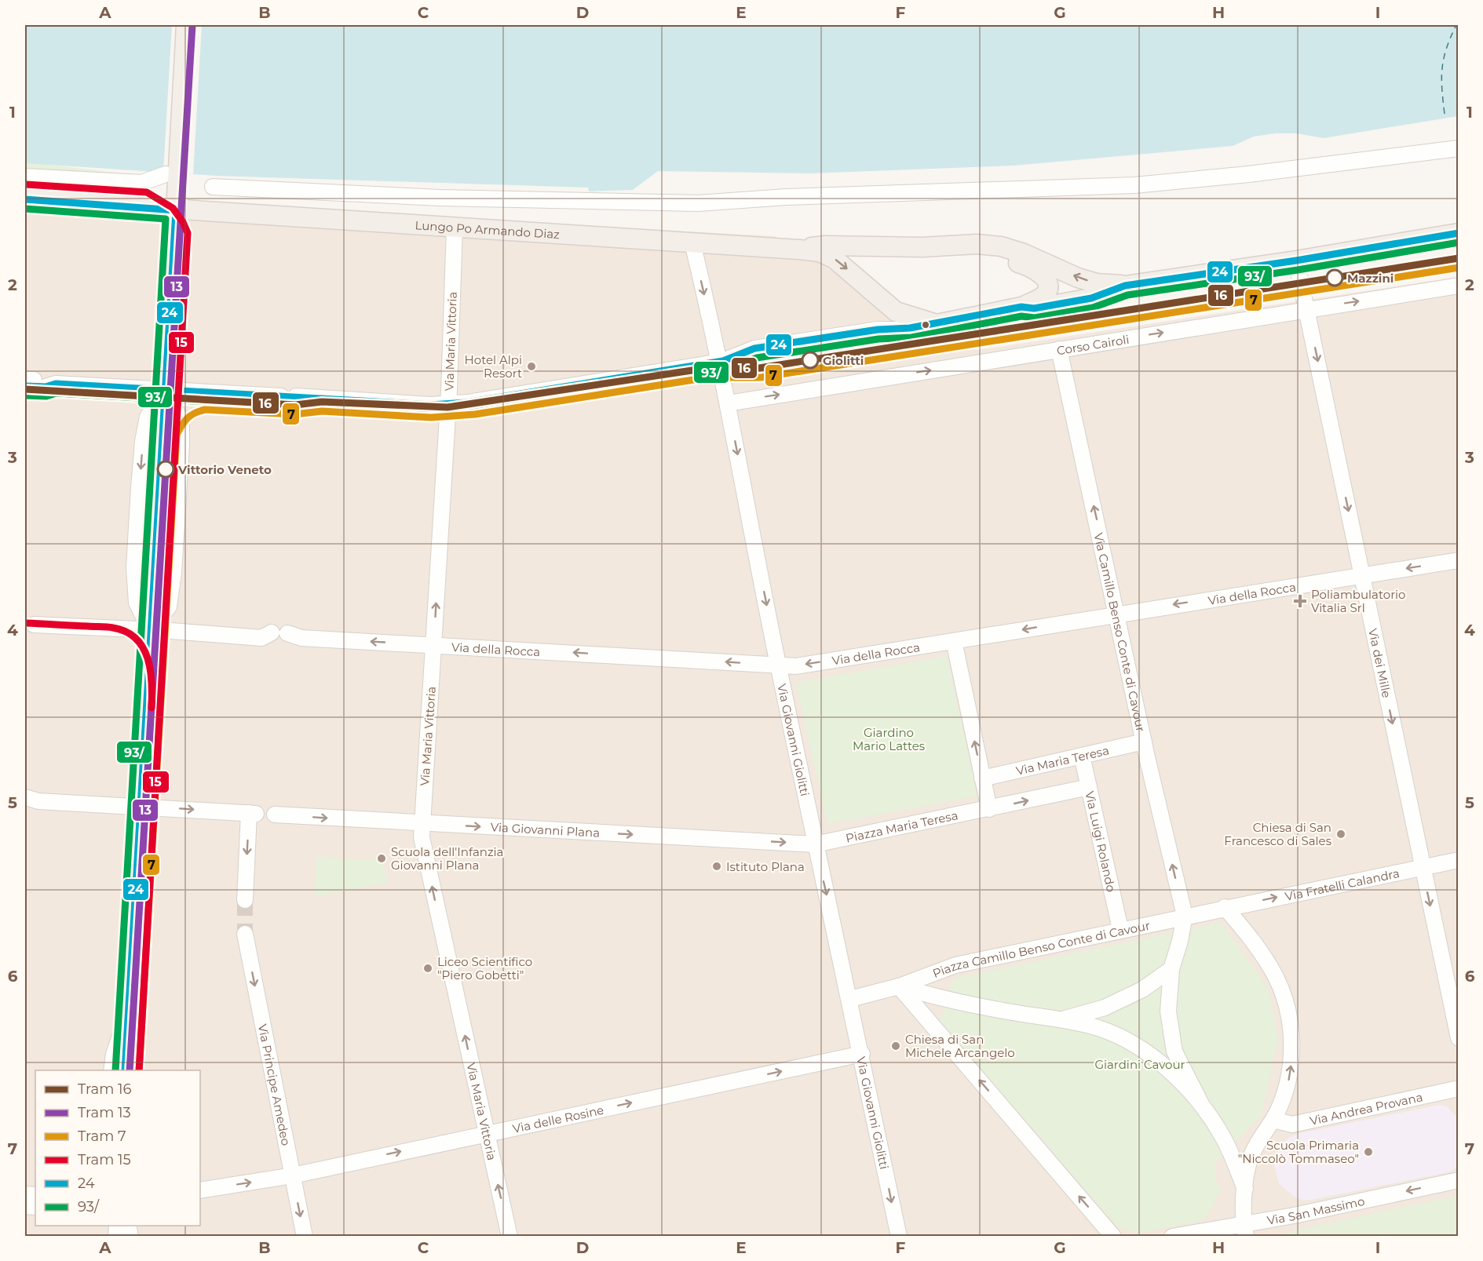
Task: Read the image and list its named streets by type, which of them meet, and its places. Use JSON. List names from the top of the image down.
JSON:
{
  "streets": {
    "main road": ["Lungo Po Armando Diaz"],
    "street": [
      "Via Maria Vittoria",
      "Corso Cairoli",
      "Via della Rocca",
      "Via Camillo Benso Conte di Cavour",
      "Via dei Mille",
      "Via Giovanni Giolitti",
      "Via Maria Teresa",
      "Piazza Maria Teresa",
      "Via Giovanni Plana",
      "Via Luigi Rolando",
      "Via Fratelli Calandra",
      "Piazza Camillo Benso Conte di Cavour",
      "Via Principe Amedeo",
      "Via Andrea Provana",
      "Via delle Rosine",
      "Via San Massimo"
    ]
  },
  "crossings": [
    ["Lungo Po Armando Diaz", "Via Maria Vittoria"],
    ["Lungo Po Armando Diaz", "Via Giovanni Giolitti"],
    ["Via Maria Vittoria", "Via della Rocca"],
    ["Via Maria Vittoria", "Via Giovanni Plana"],
    ["Via Maria Vittoria", "Via delle Rosine"],
    ["Corso Cairoli", "Via Camillo Benso Conte di Cavour"],
    ["Corso Cairoli", "Via dei Mille"],
    ["Corso Cairoli", "Via Giovanni Giolitti"],
    ["Via della Rocca", "Via Camillo Benso Conte di Cavour"],
    ["Via della Rocca", "Via dei Mille"],
    ["Via della Rocca", "Via Giovanni Giolitti"],
    ["Via Camillo Benso Conte di Cavour", "Via Maria Teresa"],
    ["Via Camillo Benso Conte di Cavour", "Piazza Camillo Benso Conte di Cavour"],
    ["Via dei Mille", "Via Fratelli Calandra"],
    ["Via Giovanni Giolitti", "Piazza Maria Teresa"],
    ["Via Giovanni Giolitti", "Via Giovanni Plana"],
    ["Via Giovanni Giolitti", "Piazza Camillo Benso Conte di Cavour"],
    ["Via Giovanni Giolitti", "Via delle Rosine"],
    ["Via Maria Teresa", "Via Luigi Rolando"],
    ["Piazza Maria Teresa", "Via Giovanni Plana"],
    ["Piazza Maria Teresa", "Via Luigi Rolando"],
    ["Via Luigi Rolando", "Piazza Camillo Benso Conte di Cavour"],
    ["Via Fratelli Calandra", "Piazza Camillo Benso Conte di Cavour"],
    ["Piazza Camillo Benso Conte di Cavour", "Via Andrea Provana"],
    ["Piazza Camillo Benso Conte di Cavour", "Via San Massimo"],
    ["Via Principe Amedeo", "Via delle Rosine"]
  ],
  "one_way": [
    "Via Maria Vittoria",
    "Via della Rocca",
    "Via Camillo Benso Conte di Cavour",
    "Via dei Mille",
    "Via Giovanni Giolitti",
    "Piazza Maria Teresa",
    "Via Giovanni Plana",
    "Via Fratelli Calandra",
    "Via Principe Amedeo",
    "Via delle Rosine",
    "Via San Massimo"
  ],
  "parks": ["Giardino Mario Lattes", "Giardini Cavour"],
  "places": {
    "other": [
      "Mazzini",
      "Giolitti",
      "Hotel Alpi Resort",
      "Vittorio Veneto",
      "Chiesa di San Francesco di Sales",
      "Scuola dell'Infanzia Giovanni Plana",
      "Istituto Plana",
      "Liceo Scientifico \"Piero Gobetti\"",
      "Chiesa di San Michele Arcangelo",
      "Scuola Primaria \"Niccolò Tommaseo\""
    ],
    "health": ["Poliambulatorio Vitalia Srl"]
  },
  "lines": [
    "tram line 13",
    "tram line 15",
    "transit line 24",
    "transit line 93/",
    "tram line 16",
    "tram line 7"
  ],
  "legend": [
    "Tram 16",
    "Tram 13",
    "Tram 7",
    "Tram 15",
    "24",
    "93/"
  ],
  "grid": {
    "columns": [
      "A",
      "B",
      "C",
      "D",
      "E",
      "F",
      "G",
      "H",
      "I"
    ],
    "rows": [
      "1",
      "2",
      "3",
      "4",
      "5",
      "6",
      "7"
    ]
  }
}
